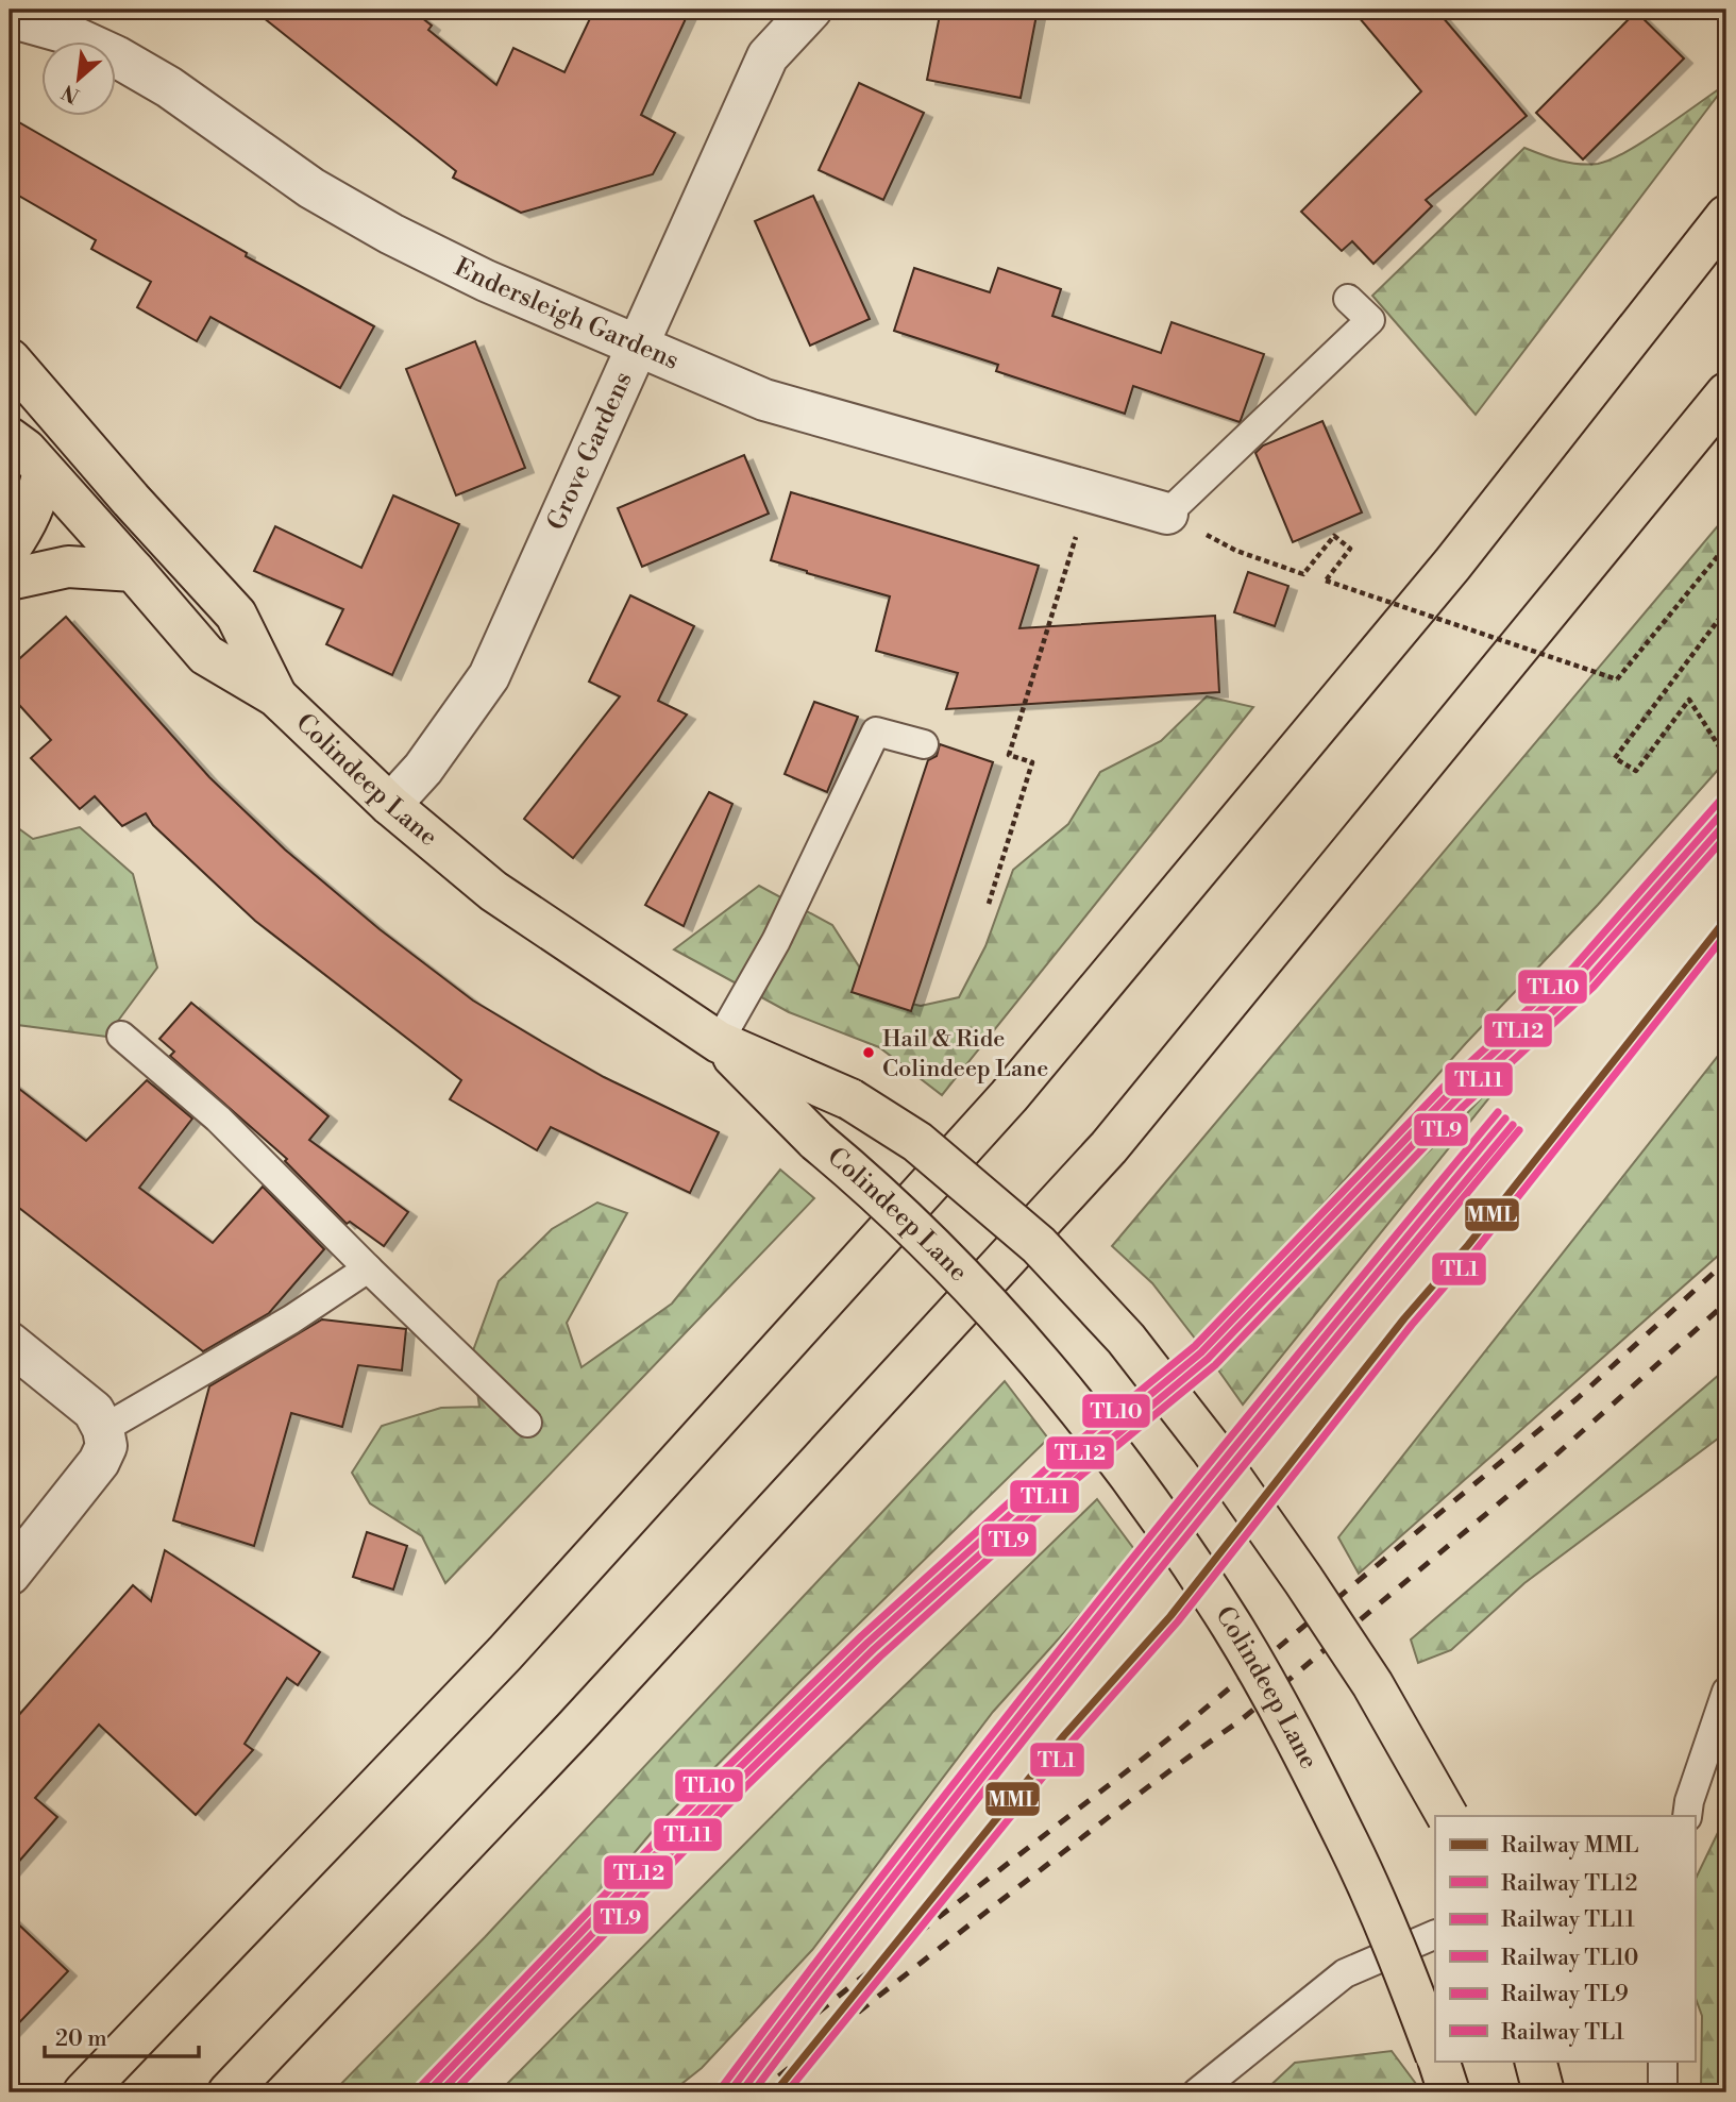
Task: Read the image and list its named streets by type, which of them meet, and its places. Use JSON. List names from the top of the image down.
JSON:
{
  "streets": {
    "main road": ["Colindeep Lane"],
    "street": ["Endersleigh Gardens", "Grove Gardens"]
  },
  "crossings": [
    ["Endersleigh Gardens", "Grove Gardens"],
    ["Grove Gardens", "Colindeep Lane"]
  ],
  "places": ["Hail & Ride Colindeep Lane"],
  "lines": [
    "rail line TL10",
    "rail line TL12",
    "rail line TL11",
    "rail line TL9",
    "rail line MML",
    "rail line TL1"
  ],
  "legend": [
    "Railway MML",
    "Railway TL12",
    "Railway TL11",
    "Railway TL10",
    "Railway TL9",
    "Railway TL1"
  ],
  "scale_bar": "20 m",
  "north": "bottom left"
}
